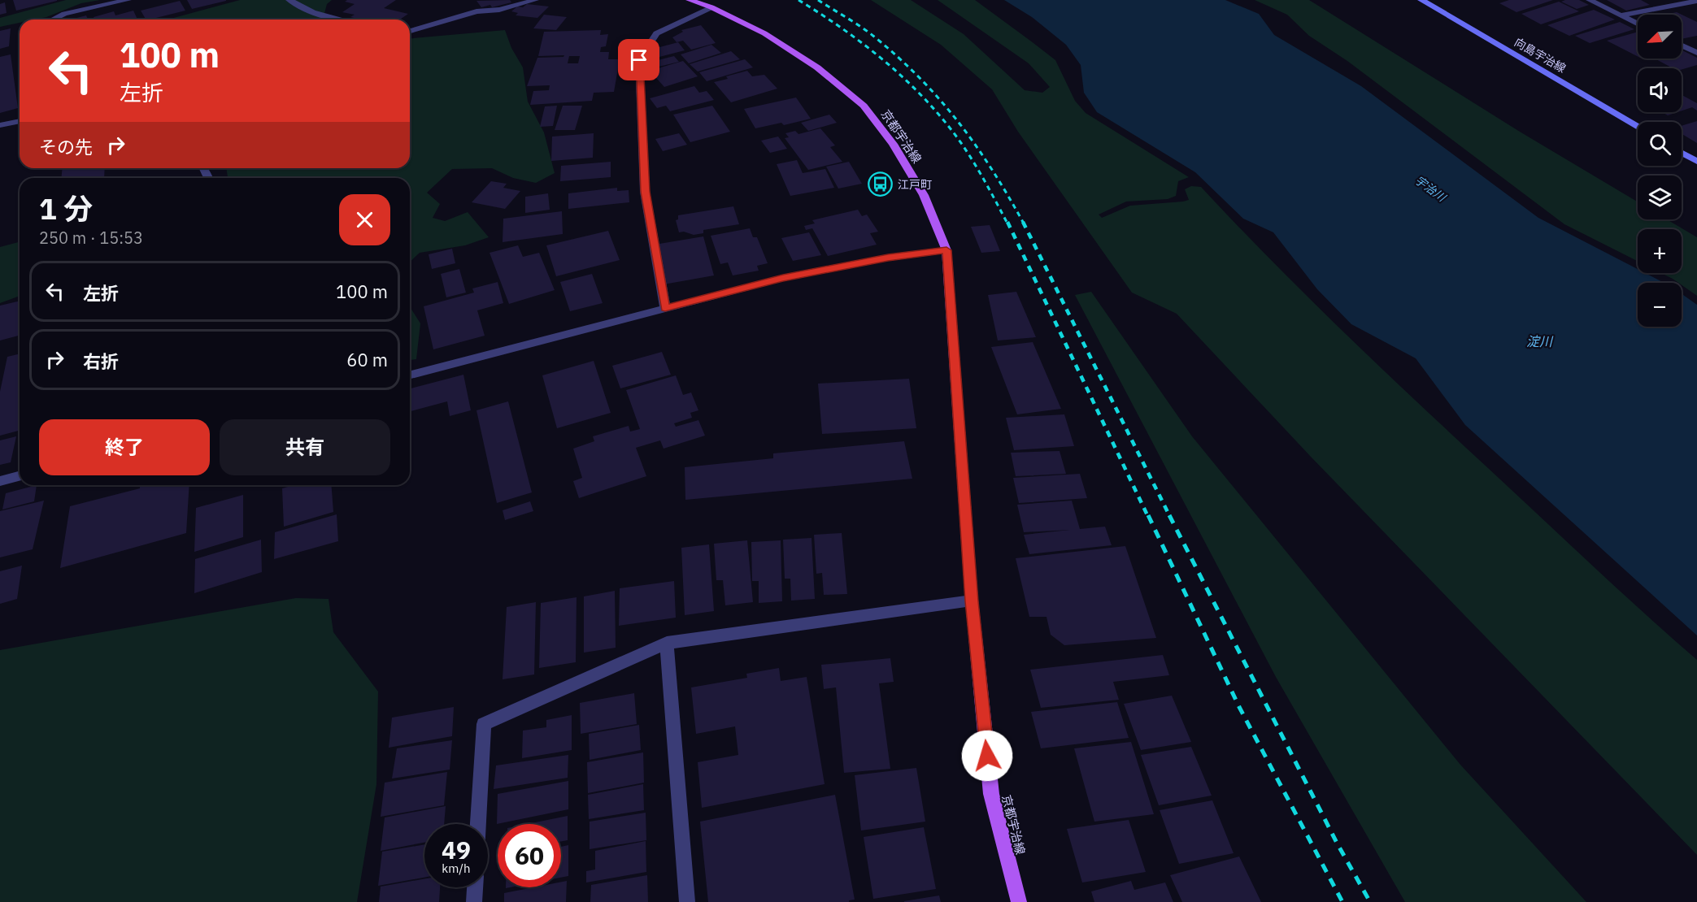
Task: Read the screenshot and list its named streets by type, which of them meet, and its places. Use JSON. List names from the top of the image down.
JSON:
{
  "streets": {
    "main road": ["向島宇治線", "京都宇治線"]
  },
  "water": ["宇治川", "淀川"],
  "places": {
    "bus stop": ["江戸町"]
  },
  "north": "bottom left",
  "page": {
    "map_buttons": ["+", "−"],
    "turn": ["100 m", "左折"],
    "then": "その先",
    "heading": ["1 分", "250 m · 15:53"],
    "list": [
      {
        "name": "左折",
        "value": "100 m"
      },
      {
        "name": "右折",
        "value": "60 m"
      }
    ],
    "buttons": ["終了", "共有"],
    "speed": "49 km/h",
    "limit": "60"
  }
}
